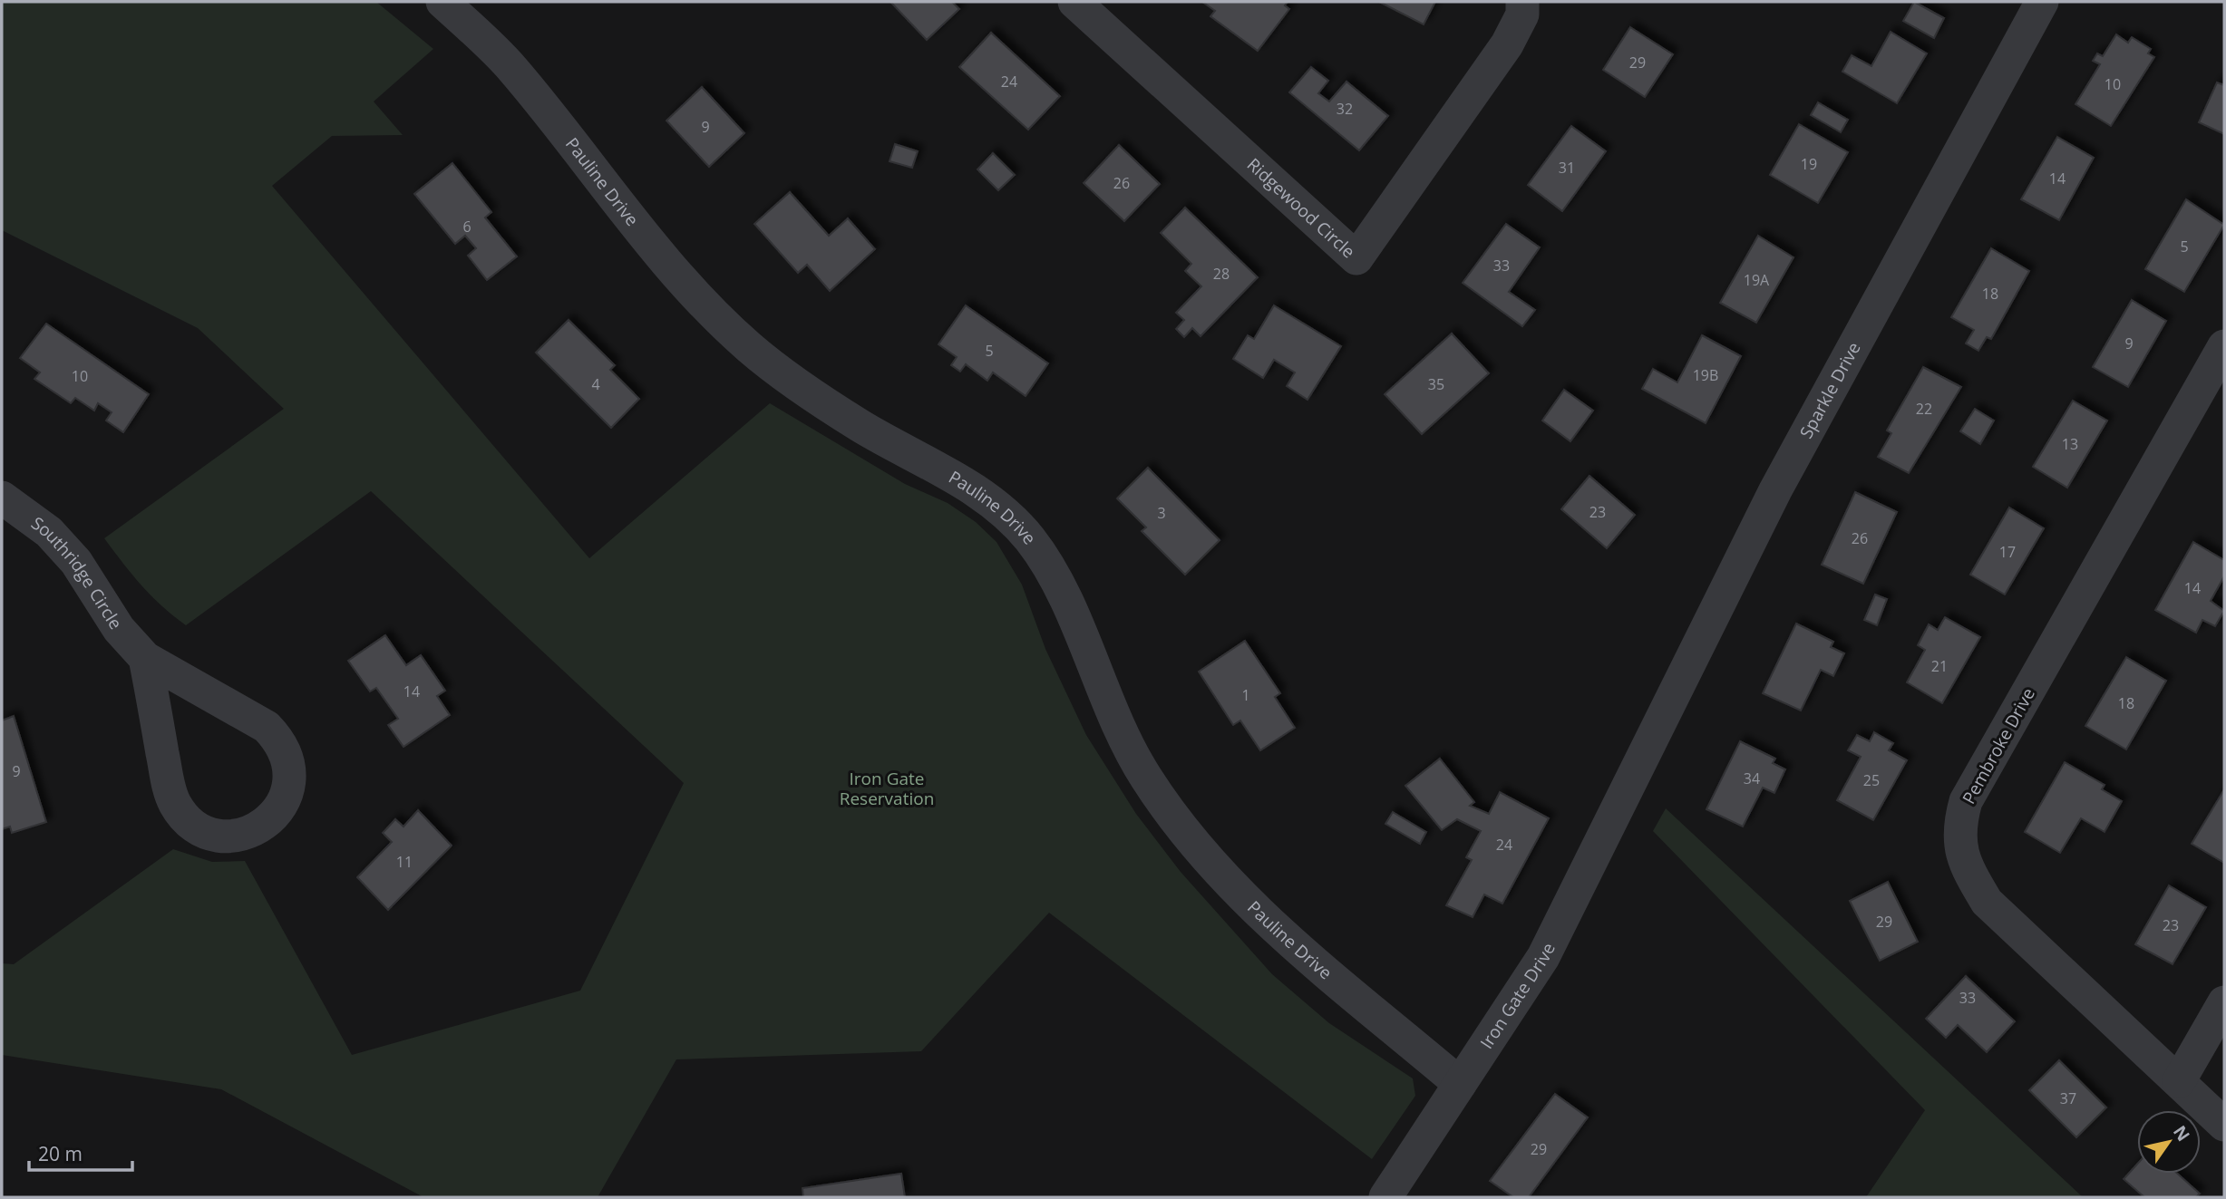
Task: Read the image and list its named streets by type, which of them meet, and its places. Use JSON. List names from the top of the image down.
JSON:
{
  "streets": {
    "street": [
      "Pauline Drive",
      "Ridgewood Circle",
      "Sparkle Drive",
      "Southridge Circle",
      "Pembroke Drive",
      "Iron Gate Drive"
    ]
  },
  "crossings": [
    ["Pauline Drive", "Iron Gate Drive"],
    ["Sparkle Drive", "Iron Gate Drive"]
  ],
  "parks": ["Iron Gate Reservation"],
  "house_numbers": [
    "29",
    "24",
    "10",
    "32",
    "9",
    "19",
    "31",
    "14",
    "26",
    "6",
    "5",
    "33",
    "28",
    "19A",
    "18",
    "9",
    "5",
    "19B",
    "10",
    "4",
    "35",
    "22",
    "13",
    "23",
    "3",
    "26",
    "17",
    "14",
    "21",
    "14",
    "1",
    "18",
    "9",
    "34",
    "25",
    "24",
    "11",
    "29",
    "23",
    "33",
    "37",
    "29"
  ],
  "scale_bar": "20 m",
  "north": "top right"
}
